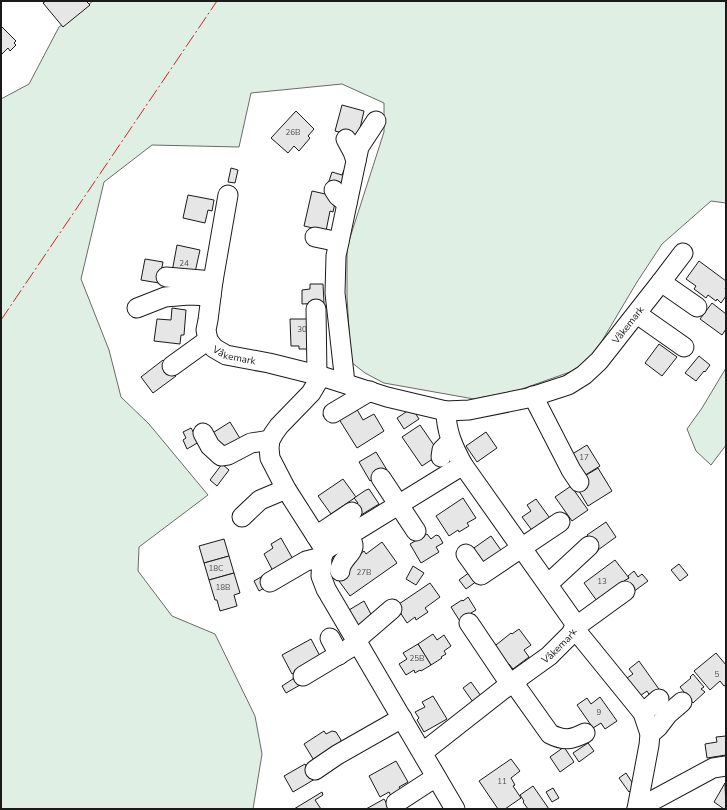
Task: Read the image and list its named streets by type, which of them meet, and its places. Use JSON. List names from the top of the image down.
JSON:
{
  "streets": {
    "street": ["Våkemark"]
  },
  "house_numbers": [
    "26B",
    "24",
    "30",
    "17",
    "18C",
    "27B",
    "13",
    "18B",
    "25B",
    "5",
    "9",
    "11"
  ]
}
